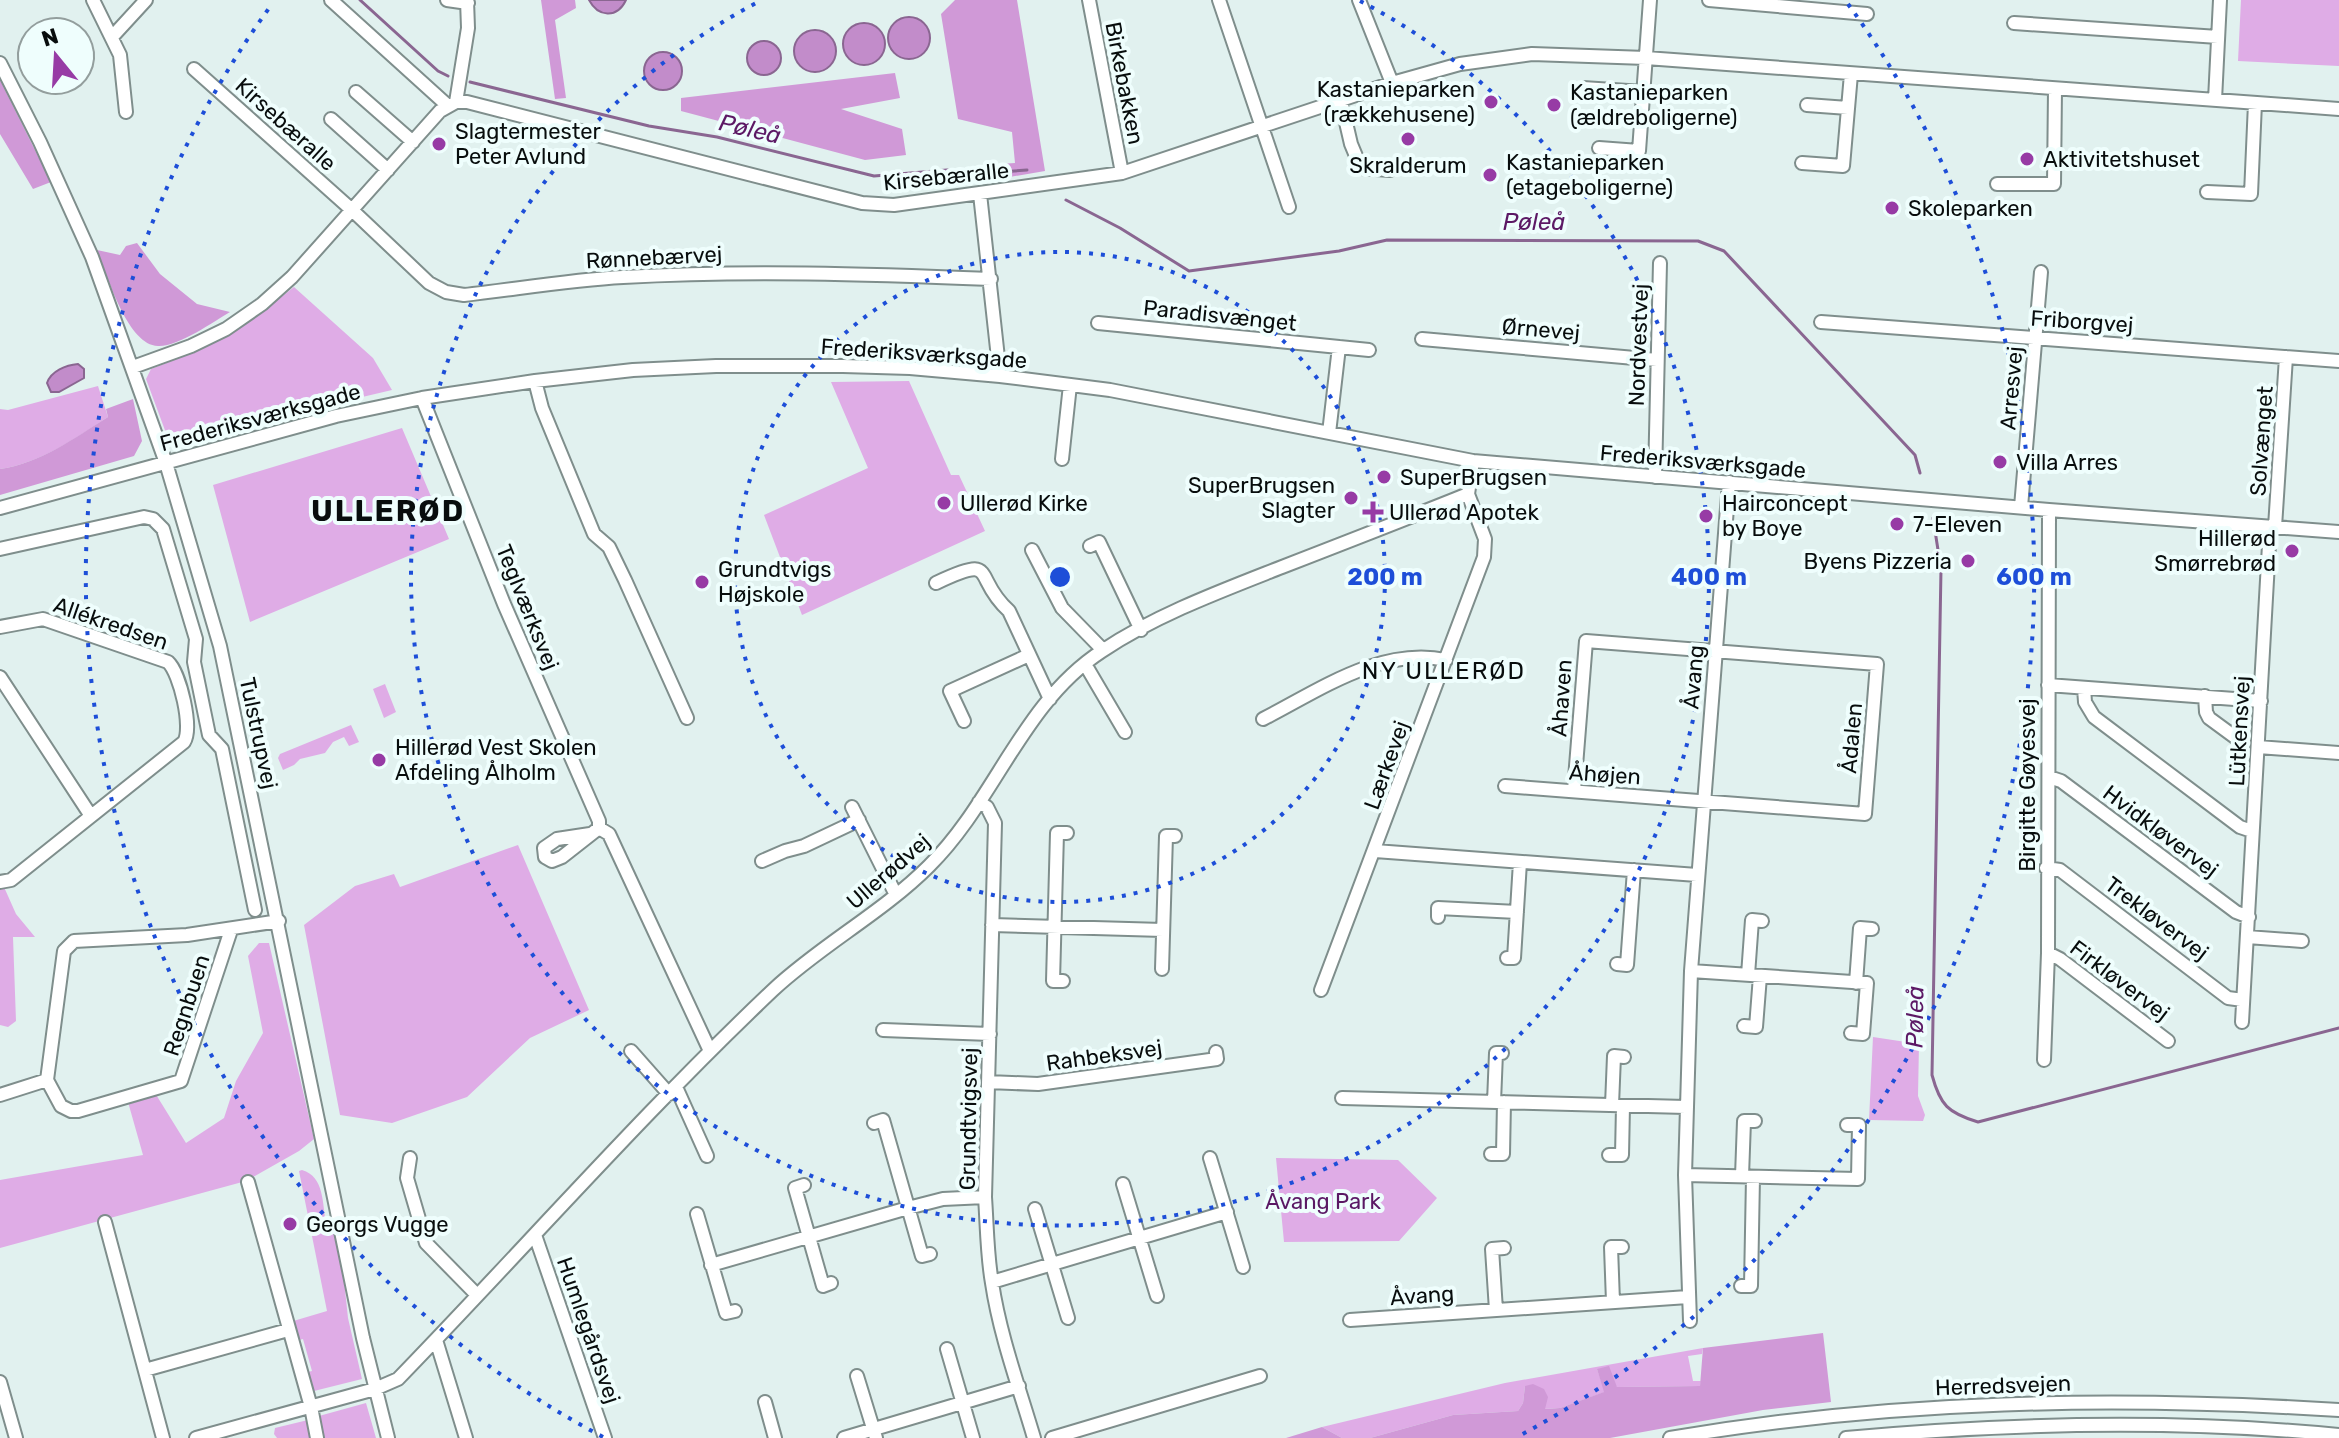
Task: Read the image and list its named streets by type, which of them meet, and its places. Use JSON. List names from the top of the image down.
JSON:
{
  "streets": {
    "street": [
      "Birkebakken",
      "Kirsebæralle",
      "Rønnebærvej",
      "Paradisvænget",
      "Friborgvej",
      "Ørnevej",
      "Nordvestvej",
      "Frederiksværksgade",
      "Arresvej",
      "Solvænget",
      "Teglværksvej",
      "Allékredsen",
      "Åvang",
      "Åhaven",
      "Lütkensvej",
      "Tulstrupvej",
      "Ådalen",
      "Lærkevej",
      "Åhøjen",
      "Birgitte Gøyesvej",
      "Hvidkløvervej",
      "Ullerødvej",
      "Trekløvervej",
      "Firkløvervej",
      "Regnbuen",
      "Rahbeksvej",
      "Grundtvigsvej",
      "Humlegårdsvej",
      "Herredsvejen"
    ]
  },
  "crossings": [
    ["Birkebakken", "Kirsebæralle"],
    ["Kirsebæralle", "Rønnebærvej"],
    ["Friborgvej", "Arresvej"],
    ["Friborgvej", "Solvænget"],
    ["Ørnevej", "Nordvestvej"],
    ["Nordvestvej", "Frederiksværksgade"],
    ["Frederiksværksgade", "Arresvej"],
    ["Frederiksværksgade", "Solvænget"],
    ["Frederiksværksgade", "Teglværksvej"],
    ["Frederiksværksgade", "Åvang"],
    ["Frederiksværksgade", "Lütkensvej"],
    ["Frederiksværksgade", "Tulstrupvej"],
    ["Frederiksværksgade", "Lærkevej"],
    ["Frederiksværksgade", "Birgitte Gøyesvej"],
    ["Solvænget", "Lütkensvej"],
    ["Teglværksvej", "Ullerødvej"],
    ["Åvang", "Åhaven"],
    ["Åvang", "Ådalen"],
    ["Åvang", "Åhøjen"],
    ["Åhaven", "Ådalen"],
    ["Åhaven", "Åhøjen"],
    ["Lütkensvej", "Hvidkløvervej"],
    ["Lütkensvej", "Trekløvervej"],
    ["Tulstrupvej", "Ullerødvej"],
    ["Tulstrupvej", "Regnbuen"],
    ["Ådalen", "Åhøjen"],
    ["Lærkevej", "Ullerødvej"],
    ["Birgitte Gøyesvej", "Hvidkløvervej"],
    ["Birgitte Gøyesvej", "Trekløvervej"],
    ["Birgitte Gøyesvej", "Firkløvervej"],
    ["Ullerødvej", "Grundtvigsvej"],
    ["Ullerødvej", "Humlegårdsvej"],
    ["Rahbeksvej", "Grundtvigsvej"]
  ],
  "districts": ["ULLERØD", "NY ULLERØD"],
  "water": ["Pøleå"],
  "parks": ["Åvang Park"],
  "places": {
    "other": [
      "Kastanieparken (rækkehusene)",
      "Kastanieparken (ældreboligerne)",
      "Skralderum",
      "Slagtermester Peter Avlund",
      "Aktivitetshuset",
      "Kastanieparken (etageboligerne)",
      "Skoleparken",
      "Villa Arres",
      "SuperBrugsen",
      "SuperBrugsen Slagter",
      "Ullerød Kirke",
      "Hairconcept by Boye",
      "7-Eleven",
      "Hillerød Smørrebrød",
      "Byens Pizzeria",
      "Grundtvigs Højskole",
      "Hillerød Vest Skolen Afdeling Ålholm",
      "Georgs Vugge"
    ],
    "health": ["Ullerød Apotek"]
  },
  "north": "top",
  "rings": ["200 m", "400 m", "600 m"]
}
